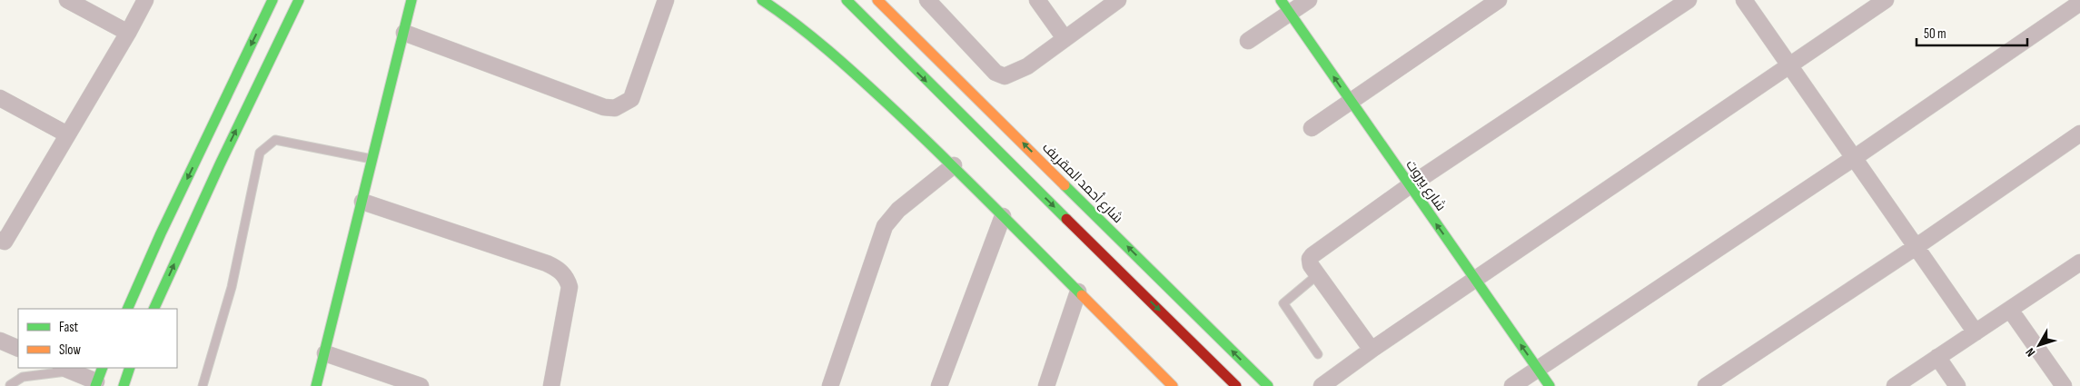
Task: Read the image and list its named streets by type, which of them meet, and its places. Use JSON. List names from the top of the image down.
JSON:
{
  "streets": {
    "main road": ["شارع أحمد المقريف", "شارع بيروت"]
  },
  "one_way": ["شارع بيروت"],
  "legend": ["Fast", "Slow"],
  "scale_bar": "50 m",
  "north": "bottom left"
}
